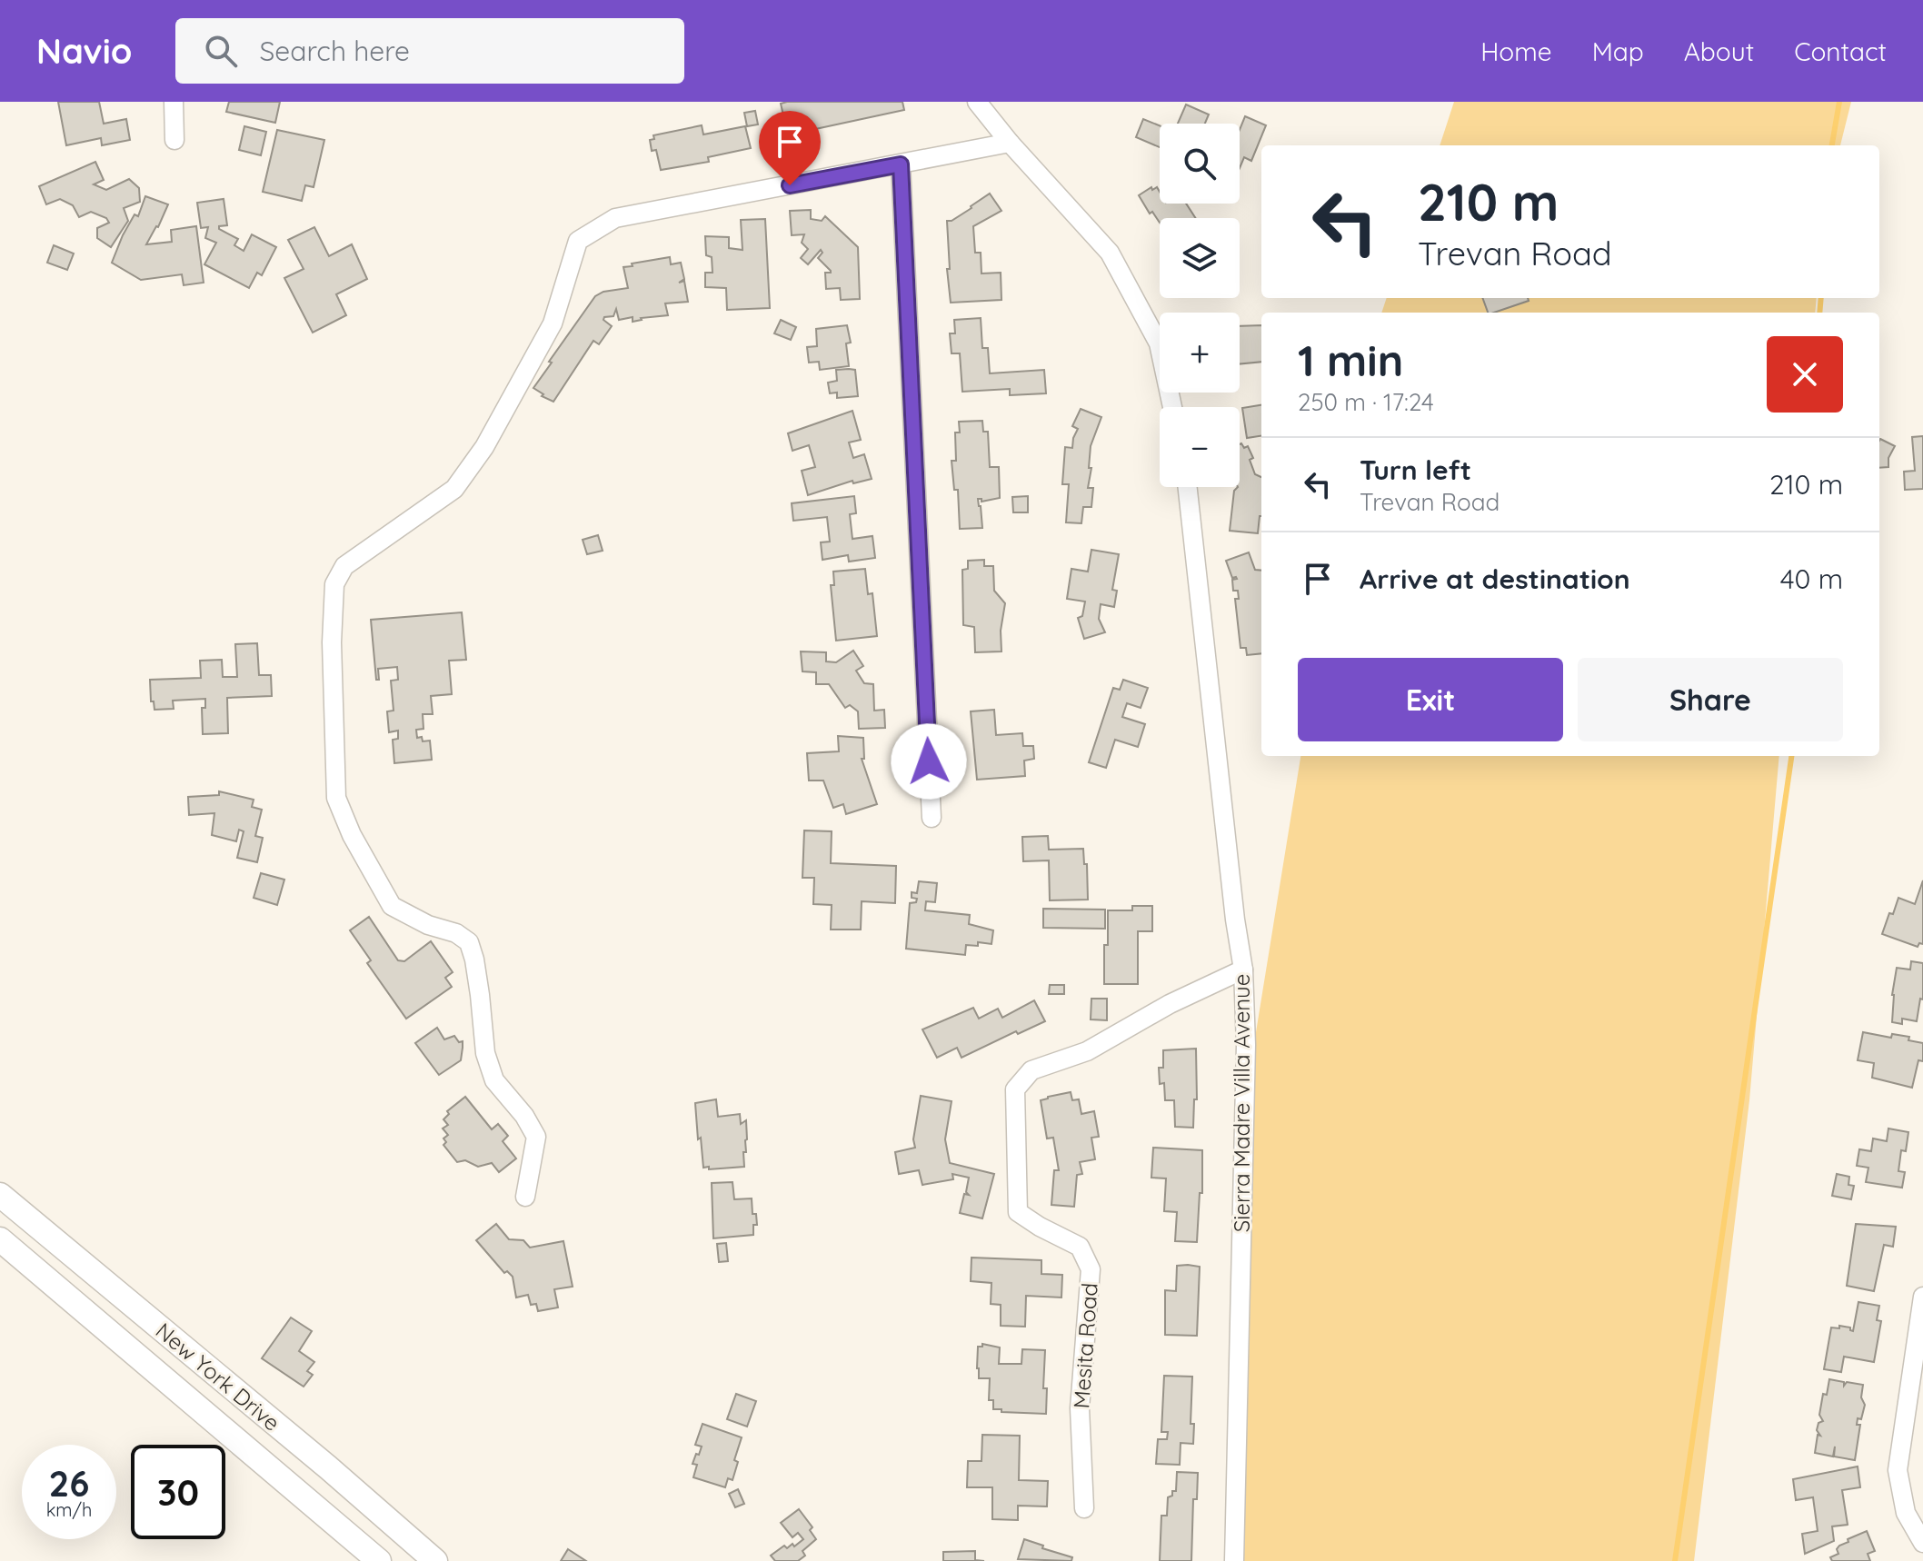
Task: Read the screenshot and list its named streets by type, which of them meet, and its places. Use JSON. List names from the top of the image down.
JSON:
{
  "streets": {
    "main road": ["New York Drive"],
    "street": ["Sierra Madre Villa Avenue", "Mesita Road"]
  },
  "crossings": [
    ["Sierra Madre Villa Avenue", "Mesita Road"]
  ],
  "page": {
    "header": "Navio",
    "search": "Search here",
    "nav": [
      "Home",
      "Map",
      "About",
      "Contact"
    ],
    "map_buttons": ["+", "−"],
    "turn": ["210 m", "Trevan Road"],
    "heading": ["1 min", "250 m · 17:24"],
    "list": [
      {
        "name": "Turn left",
        "note": "Trevan Road",
        "value": "210 m"
      },
      {
        "name": "Arrive at destination",
        "value": "40 m"
      }
    ],
    "buttons": ["Exit", "Share"],
    "speed": "26 km/h",
    "limit": "30"
  }
}
